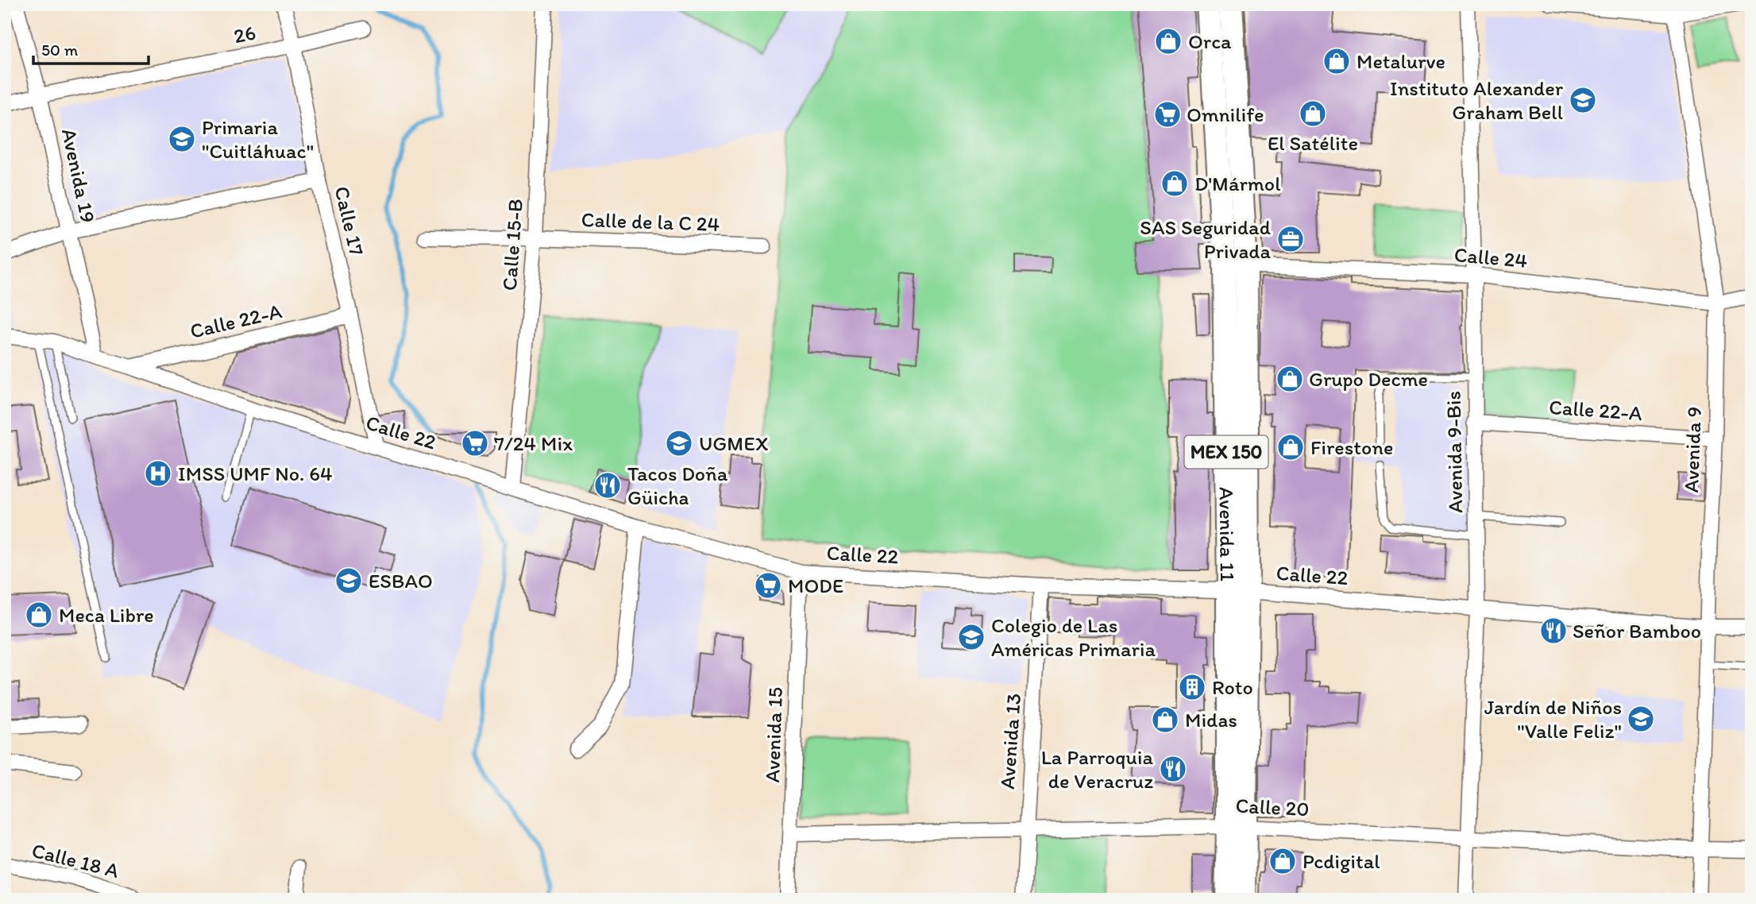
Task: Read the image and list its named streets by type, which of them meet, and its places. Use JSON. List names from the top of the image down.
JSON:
{
  "streets": {
    "main road": ["MEX 150", "Avenida 11"],
    "street": [
      "26",
      "Avenida 19",
      "Calle 17",
      "Calle de la C 24",
      "Calle 15-B",
      "Calle 24",
      "Calle 22-A",
      "Calle 22",
      "Avenida 9",
      "Avenida 9-Bis",
      "Avenida 15",
      "Avenida 13",
      "Calle 20",
      "Calle 18 A"
    ]
  },
  "crossings": [
    ["26", "Avenida 19"],
    ["26", "Calle 17"],
    ["Avenida 19", "Calle 22"],
    ["Calle 17", "Calle 22-A"],
    ["Calle 17", "Calle 22"],
    ["Calle de la C 24", "Calle 15-B"],
    ["Calle 15-B", "Calle 22"],
    ["Calle 24", "Avenida 9"],
    ["Calle 24", "Avenida 9-Bis"],
    ["Calle 24", "Avenida 11"],
    ["Calle 22-A", "Calle 22"],
    ["Calle 22-A", "Avenida 9"],
    ["Calle 22-A", "Avenida 9-Bis"],
    ["Calle 22", "Avenida 9"],
    ["Calle 22", "Avenida 9-Bis"],
    ["Calle 22", "Avenida 11"],
    ["Calle 22", "Avenida 15"],
    ["Calle 22", "Avenida 13"],
    ["Avenida 9", "Calle 20"],
    ["Avenida 9-Bis", "Calle 20"],
    ["Avenida 11", "Calle 20"],
    ["Avenida 15", "Calle 20"],
    ["Avenida 13", "Calle 20"]
  ],
  "places": {
    "shop": [
      "Orca",
      "Metalurve",
      "El Satélite",
      "D'Mármol",
      "Grupo Decme",
      "Firestone",
      "Meca Libre",
      "Midas",
      "Pcdigital"
    ],
    "school or university": [
      "Instituto Alexander Graham Bell",
      "Primaria \"Cuitláhuac\"",
      "UGMEX",
      "ESBAO",
      "Colegio de Las Américas Primaria",
      "Jardín de Niños \"Valle Feliz\""
    ],
    "supermarket": ["Omnilife", "7/24 Mix", "MODE"],
    "office": ["SAS Seguridad Privada"],
    "hospital": ["IMSS UMF No. 64"],
    "restaurant": ["Tacos Doña Güicha", "Señor Bamboo", "La Parroquia de Veracruz"],
    "building": ["Roto"]
  },
  "scale_bar": "50 m"
}
